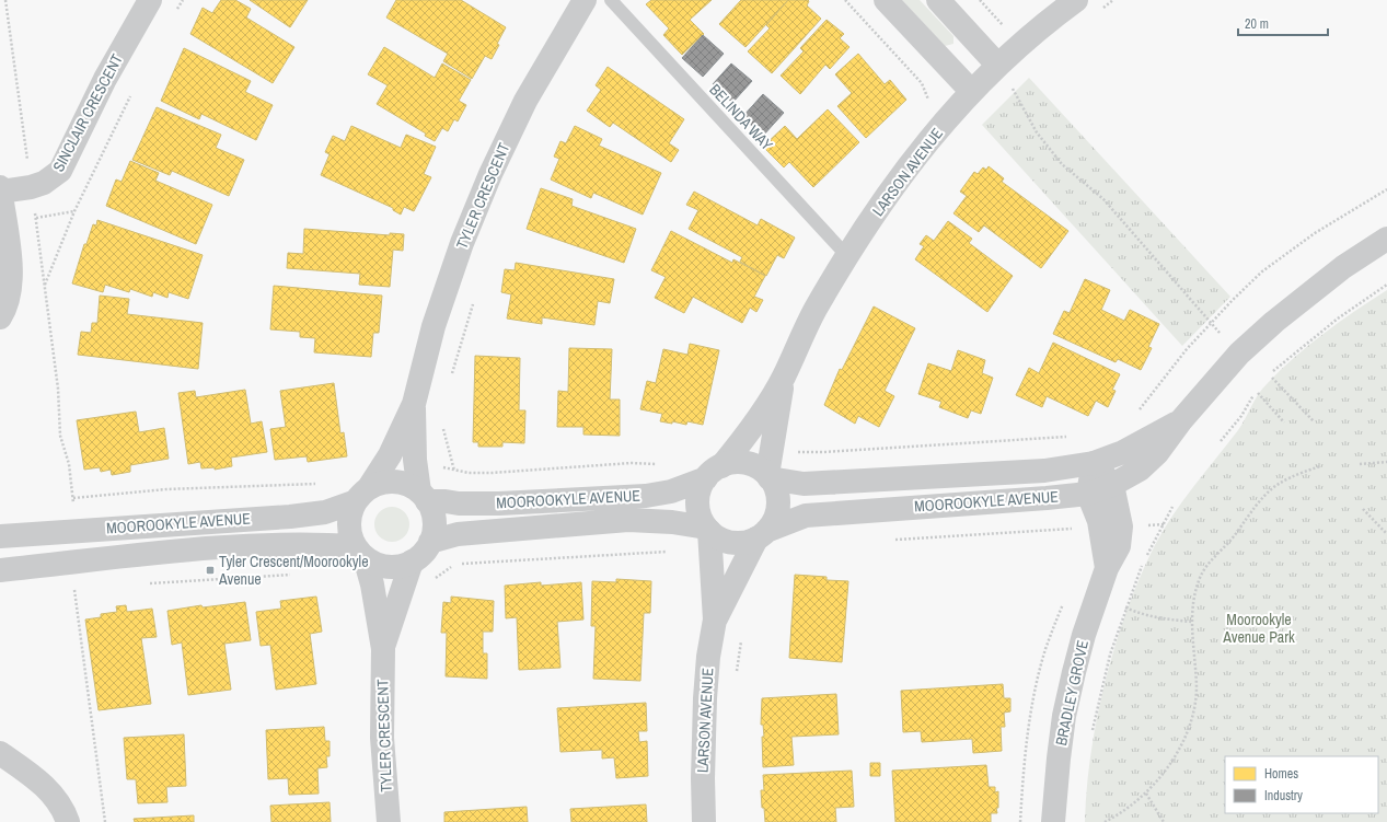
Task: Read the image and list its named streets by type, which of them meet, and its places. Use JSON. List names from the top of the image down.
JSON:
{
  "streets": {
    "street": [
      "SINCLAIR CRESCENT",
      "LARSON AVENUE",
      "TYLER CRESCENT",
      "MOOROOKYLE AVENUE",
      "BRADLEY GROVE"
    ],
    "lane": ["BELINDA WAY"]
  },
  "crossings": [
    ["BELINDA WAY", "LARSON AVENUE"],
    ["LARSON AVENUE", "MOOROOKYLE AVENUE"],
    ["TYLER CRESCENT", "MOOROOKYLE AVENUE"],
    ["MOOROOKYLE AVENUE", "BRADLEY GROVE"]
  ],
  "parks": ["Moorookyle Avenue Park"],
  "places": {
    "transit": ["Tyler Crescent/Moorookyle Avenue"]
  },
  "legend": ["Homes", "Industry"],
  "scale_bar": "20 m"
}
